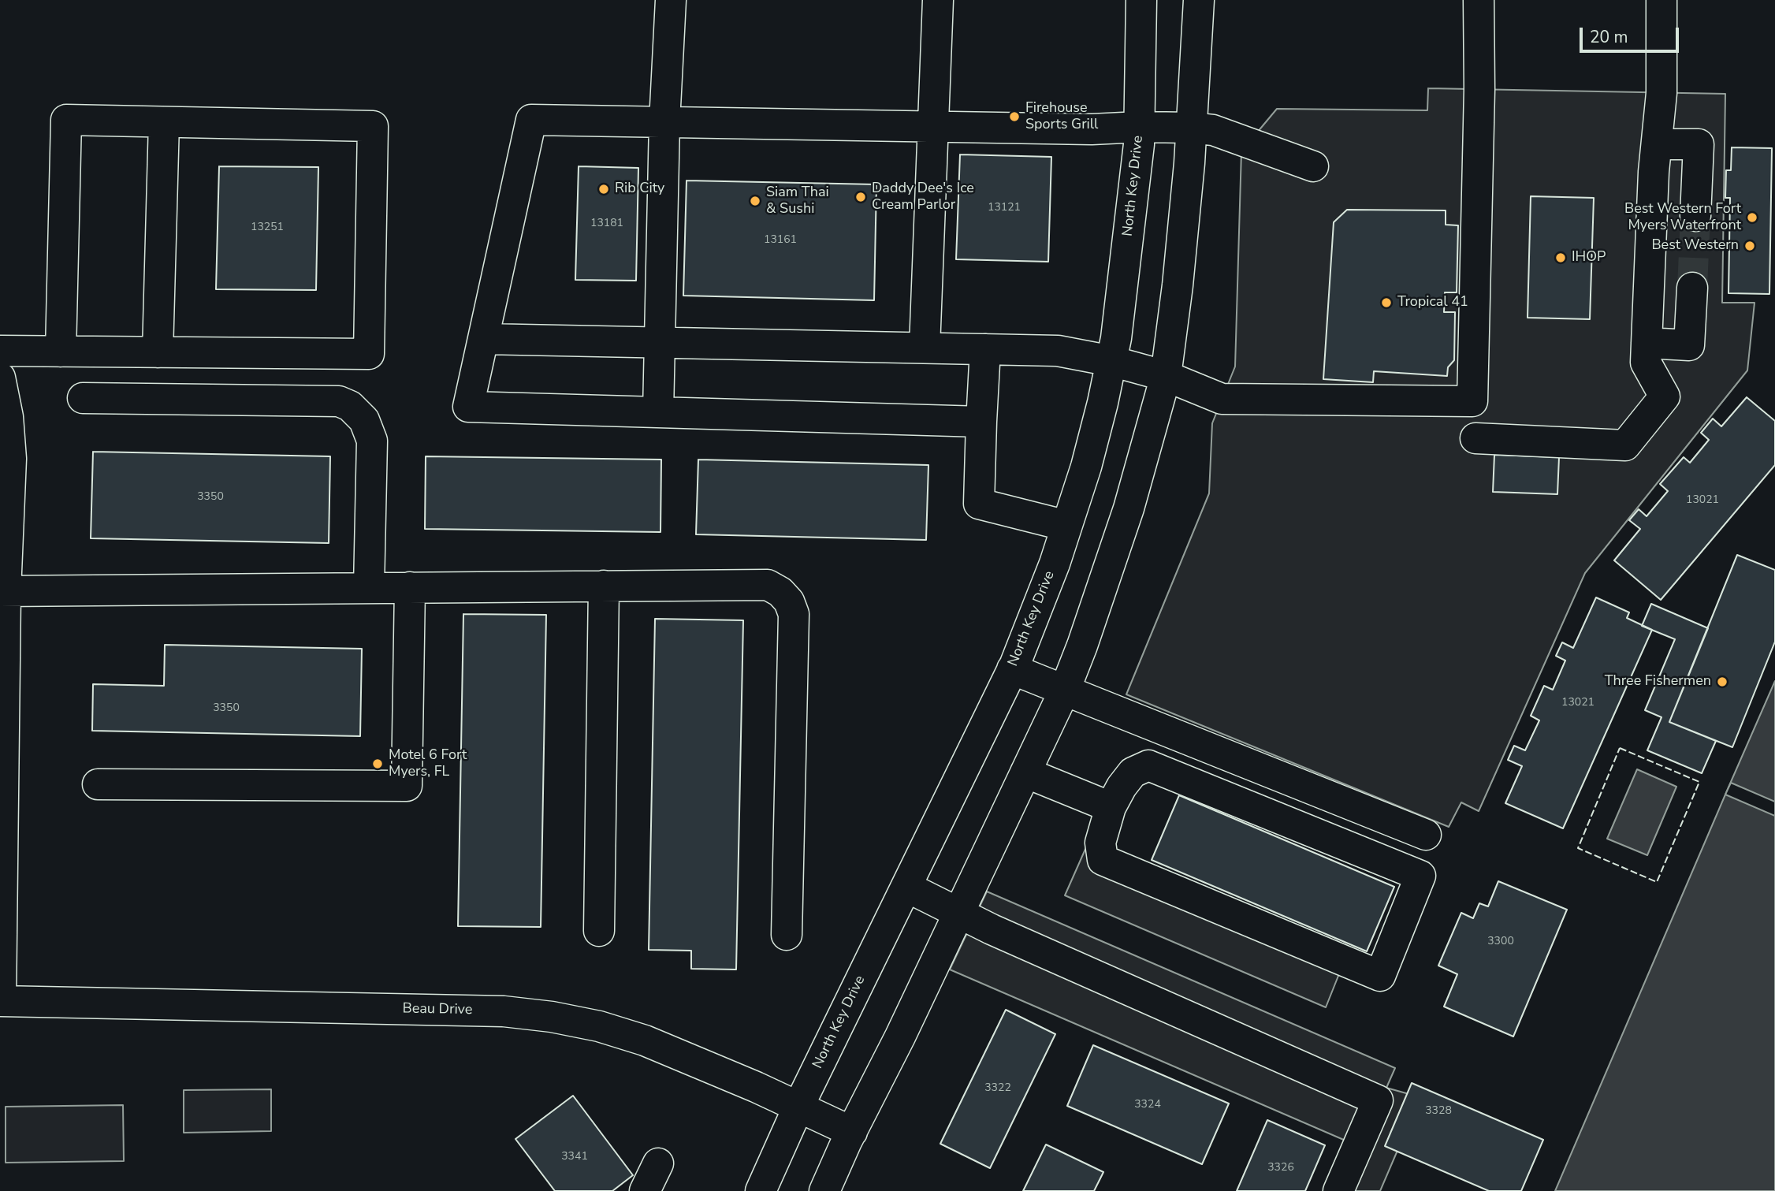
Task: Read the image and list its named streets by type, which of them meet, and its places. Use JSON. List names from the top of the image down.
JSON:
{
  "streets": {
    "street": ["North Key Drive", "Beau Drive"]
  },
  "crossings": [
    ["North Key Drive", "Beau Drive"]
  ],
  "places": [
    "Firehouse Sports Grill",
    "Rib City",
    "Daddy Dee's Ice Cream Parlor",
    "Siam Thai & Sushi",
    "Best Western Fort Myers Waterfront",
    "Best Western",
    "IHOP",
    "Tropical 41",
    "Three Fishermen",
    "Motel 6 Fort Myers, FL"
  ],
  "house_numbers": [
    "13121",
    "13181",
    "13251",
    "13161",
    "3350",
    "13021",
    "13021",
    "3350",
    "3300",
    "3322",
    "3324",
    "3328",
    "3341",
    "3326"
  ],
  "scale_bar": "20 m"
}
